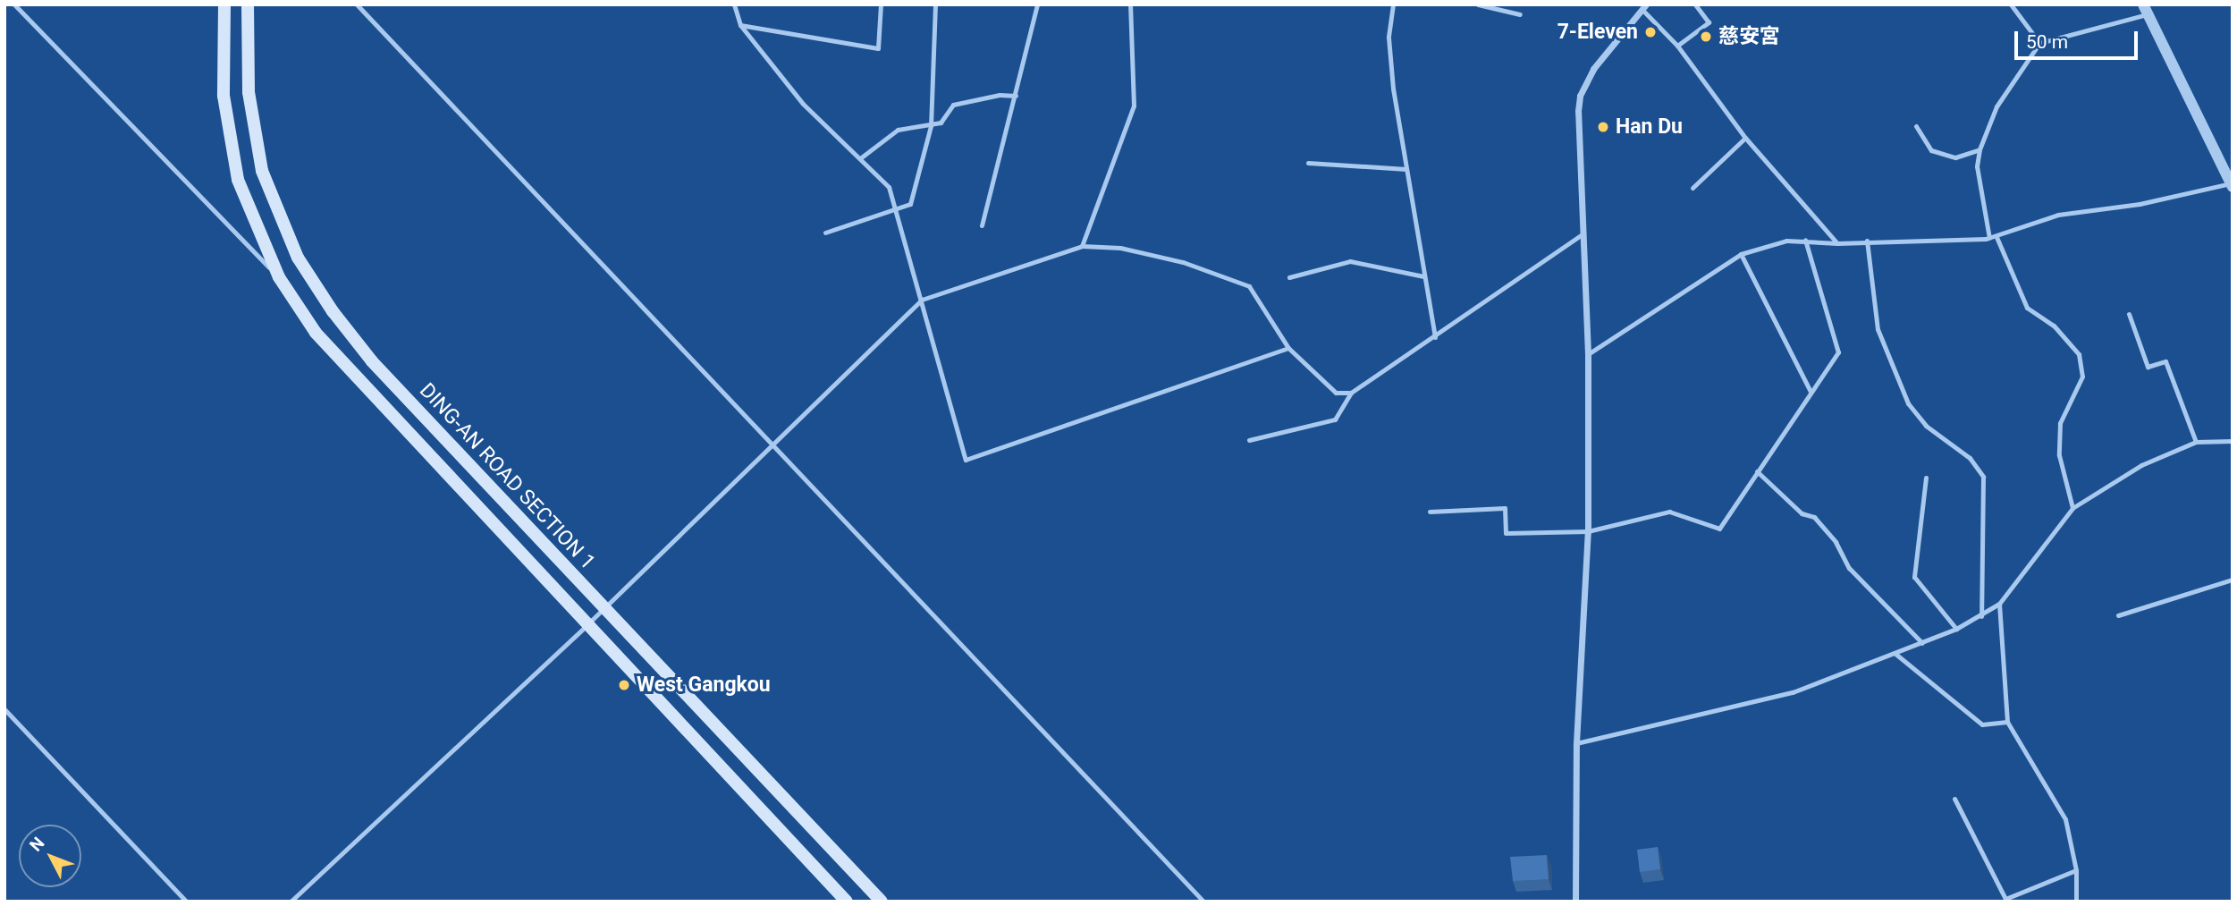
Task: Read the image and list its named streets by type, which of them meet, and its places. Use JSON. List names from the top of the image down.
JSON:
{
  "streets": {
    "main road": ["DING-AN ROAD SECTION 1"]
  },
  "places": [
    "7-Eleven",
    "慈安宮",
    "Han Du",
    "West Gangkou"
  ],
  "scale_bar": "50 m",
  "north": "top left"
}
